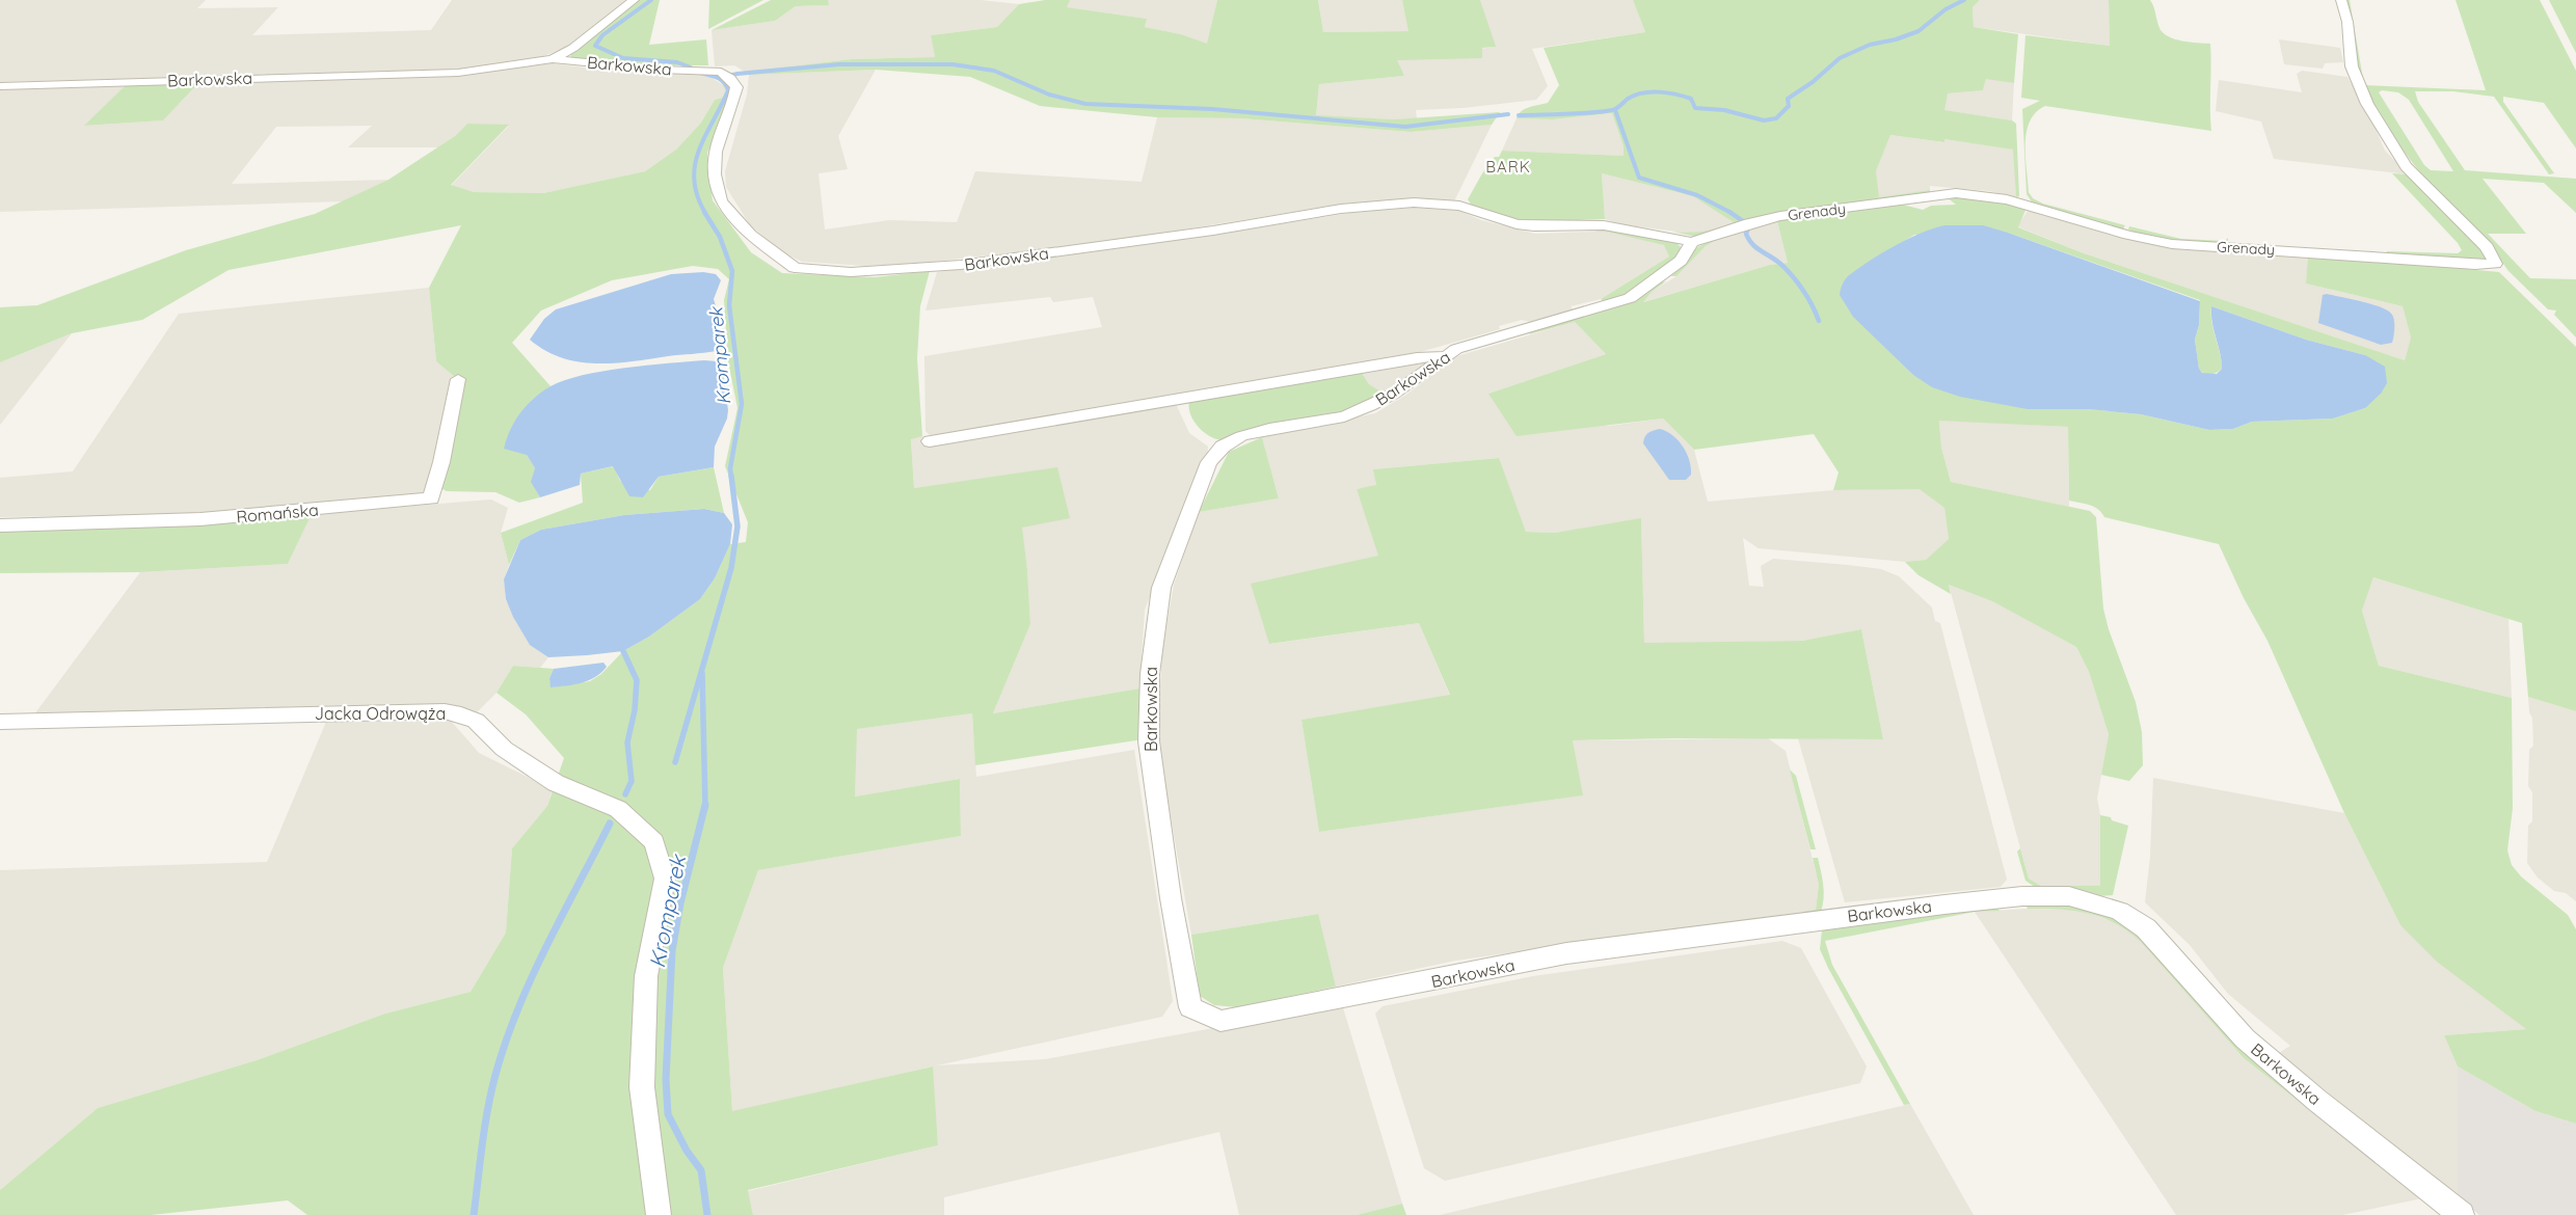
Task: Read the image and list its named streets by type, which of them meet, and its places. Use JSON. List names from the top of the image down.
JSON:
{
  "streets": {
    "street": [
      "Barkowska",
      "Grenady",
      "Romańska",
      "Jacka Odrowąża"
    ]
  },
  "crossings": [
    ["Barkowska", "Grenady"]
  ],
  "districts": ["BARK"],
  "water": ["Kromparek"]
}
